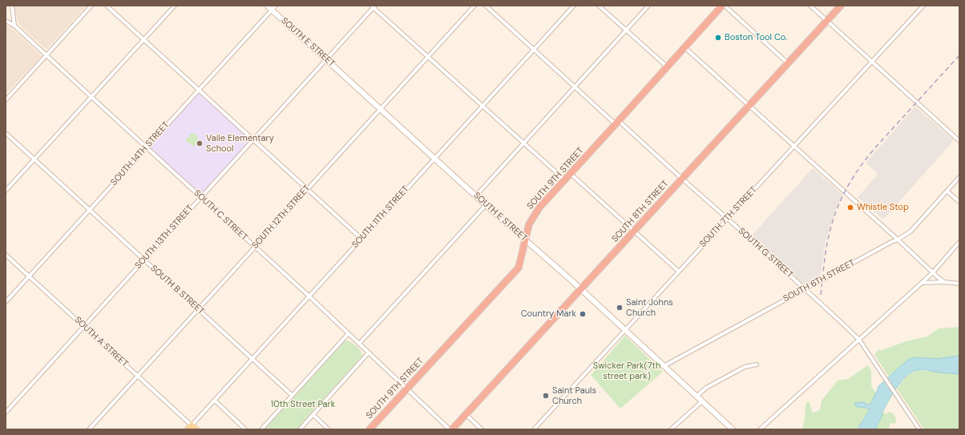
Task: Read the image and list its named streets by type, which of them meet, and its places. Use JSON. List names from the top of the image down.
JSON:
{
  "streets": {
    "highway": ["SOUTH 9TH STREET", "SOUTH 8TH STREET"],
    "street": [
      "SOUTH E STREET",
      "SOUTH 14TH STREET",
      "SOUTH C STREET",
      "SOUTH 12TH STREET",
      "SOUTH 11TH STREET",
      "SOUTH 7TH STREET",
      "SOUTH 13TH STREET",
      "SOUTH G STREET",
      "SOUTH 6TH STREET",
      "SOUTH B STREET",
      "SOUTH A STREET"
    ]
  },
  "crossings": [
    ["SOUTH E STREET", "SOUTH 14TH STREET"],
    ["SOUTH E STREET", "SOUTH 9TH STREET"],
    ["SOUTH E STREET", "SOUTH 8TH STREET"],
    ["SOUTH E STREET", "SOUTH 12TH STREET"],
    ["SOUTH E STREET", "SOUTH 11TH STREET"],
    ["SOUTH E STREET", "SOUTH 7TH STREET"],
    ["SOUTH E STREET", "SOUTH 13TH STREET"],
    ["SOUTH E STREET", "SOUTH 6TH STREET"],
    ["SOUTH 14TH STREET", "SOUTH C STREET"],
    ["SOUTH 14TH STREET", "SOUTH B STREET"],
    ["SOUTH 14TH STREET", "SOUTH A STREET"],
    ["SOUTH 9TH STREET", "SOUTH C STREET"],
    ["SOUTH 9TH STREET", "SOUTH G STREET"],
    ["SOUTH 8TH STREET", "SOUTH G STREET"],
    ["SOUTH C STREET", "SOUTH 12TH STREET"],
    ["SOUTH C STREET", "SOUTH 11TH STREET"],
    ["SOUTH C STREET", "SOUTH 13TH STREET"],
    ["SOUTH 12TH STREET", "SOUTH B STREET"],
    ["SOUTH 12TH STREET", "SOUTH A STREET"],
    ["SOUTH 11TH STREET", "SOUTH G STREET"],
    ["SOUTH 11TH STREET", "SOUTH B STREET"],
    ["SOUTH 11TH STREET", "SOUTH A STREET"],
    ["SOUTH 7TH STREET", "SOUTH G STREET"],
    ["SOUTH 13TH STREET", "SOUTH B STREET"],
    ["SOUTH 13TH STREET", "SOUTH A STREET"],
    ["SOUTH G STREET", "SOUTH 6TH STREET"]
  ],
  "parks": ["Swicker Park(7th street park)", "10th Street Park"],
  "places": [
    "Boston Tool Co.",
    "Vaile Elementary School",
    "Whistle Stop",
    "Saint Johns Church",
    "Country Mark",
    "Saint Pauls Church"
  ]
}
